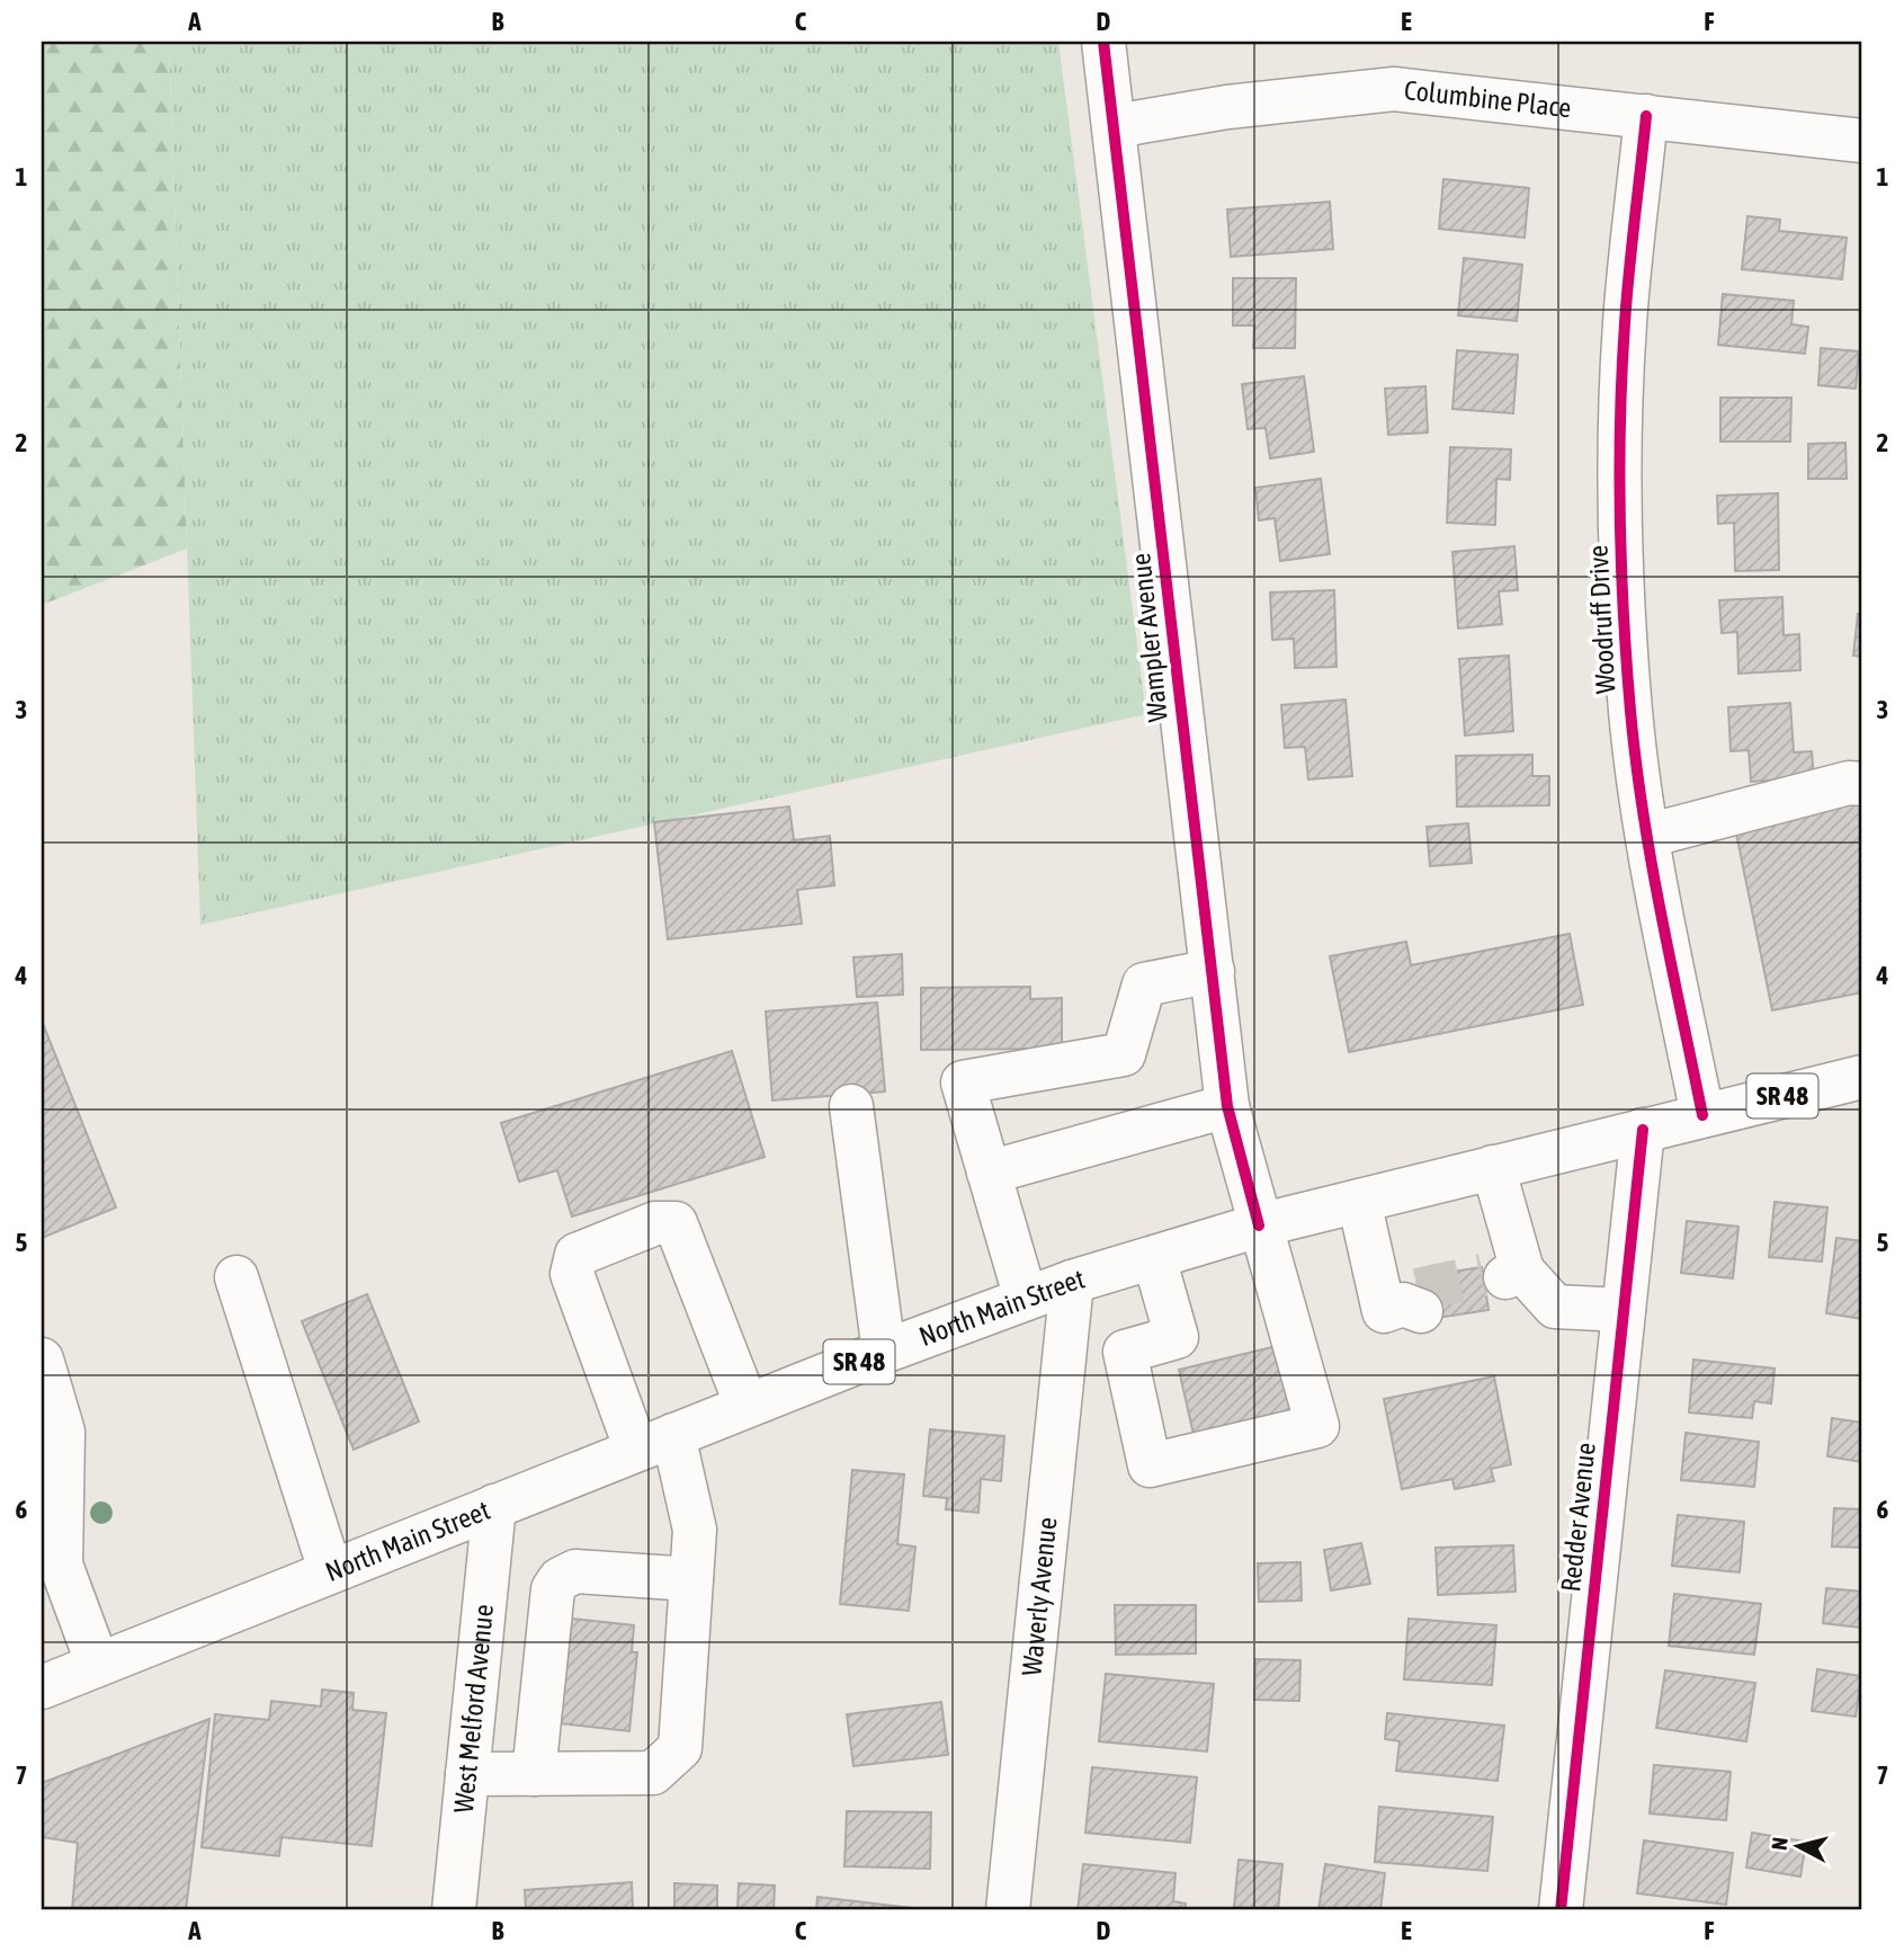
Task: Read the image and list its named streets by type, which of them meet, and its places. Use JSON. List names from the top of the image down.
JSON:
{
  "streets": {
    "street": [
      "Columbine Place",
      "Woodruff Drive",
      "Wampler Avenue",
      "SR 48",
      "North Main Street",
      "Redder Avenue",
      "Waverly Avenue",
      "West Melford Avenue"
    ]
  },
  "crossings": [
    ["Columbine Place", "Woodruff Drive"],
    ["Columbine Place", "Wampler Avenue"],
    ["Woodruff Drive", "North Main Street"],
    ["Wampler Avenue", "North Main Street"],
    ["North Main Street", "Redder Avenue"],
    ["North Main Street", "Waverly Avenue"],
    ["North Main Street", "West Melford Avenue"]
  ],
  "north": "left",
  "grid": {
    "columns": [
      "A",
      "B",
      "C",
      "D",
      "E",
      "F"
    ],
    "rows": [
      "1",
      "2",
      "3",
      "4",
      "5",
      "6",
      "7"
    ]
  }
}
